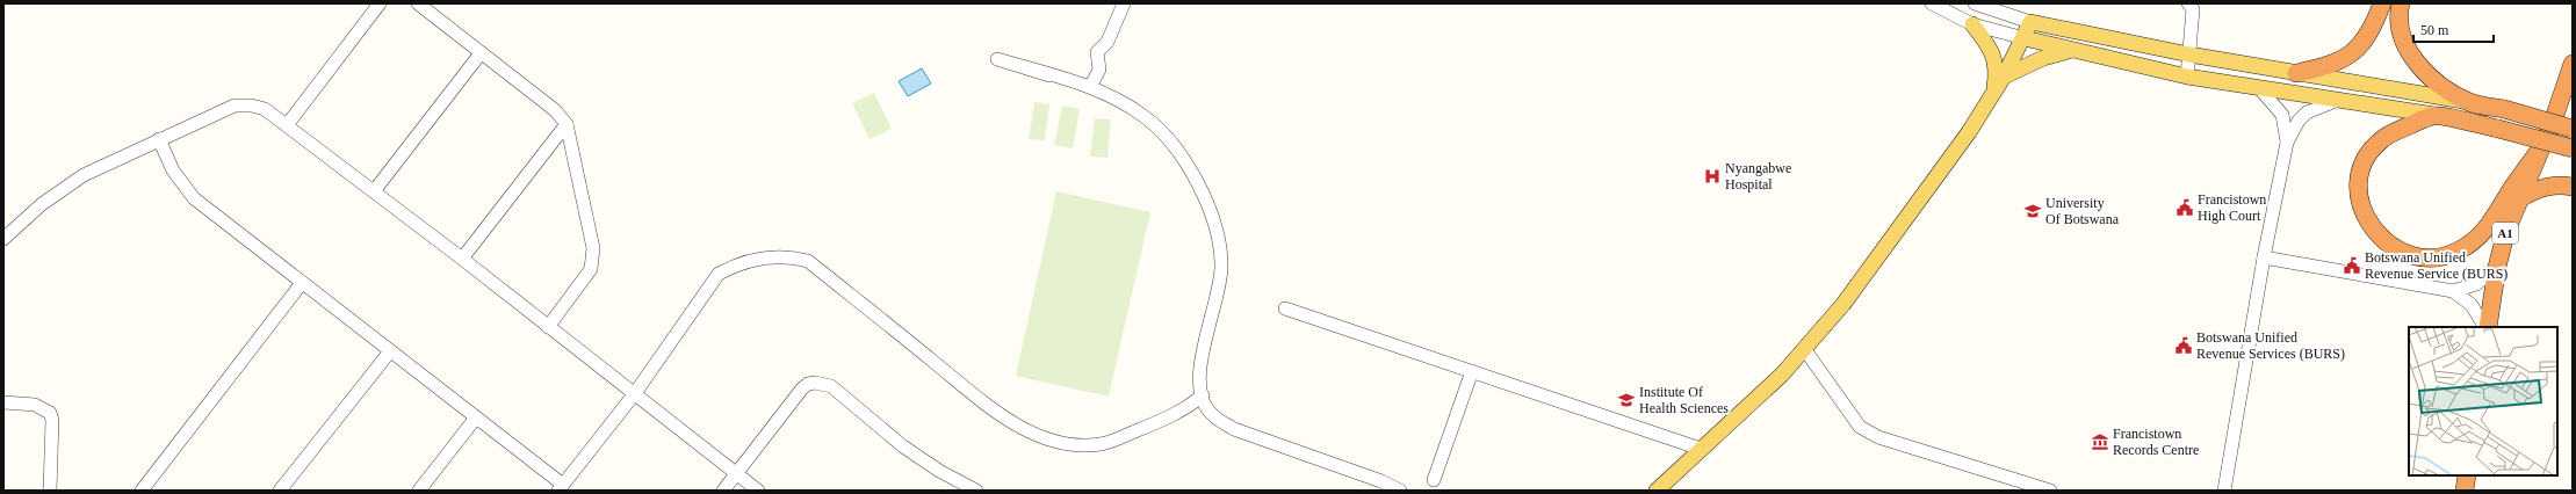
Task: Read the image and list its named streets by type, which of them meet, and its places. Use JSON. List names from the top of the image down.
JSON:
{
  "streets": {
    "highway": ["A1"]
  },
  "places": {
    "hospital": ["Nyangabwe Hospital"],
    "public building": ["Francistown High Court", "Botswana Unified Revenue Service (BURS)", "Botswana Unified Revenue Services (BURS)"],
    "school or university": ["University Of Botswana", "Institute Of Health Sciences"],
    "museum": ["Francistown Records Centre"]
  },
  "scale_bar": "50 m"
}
